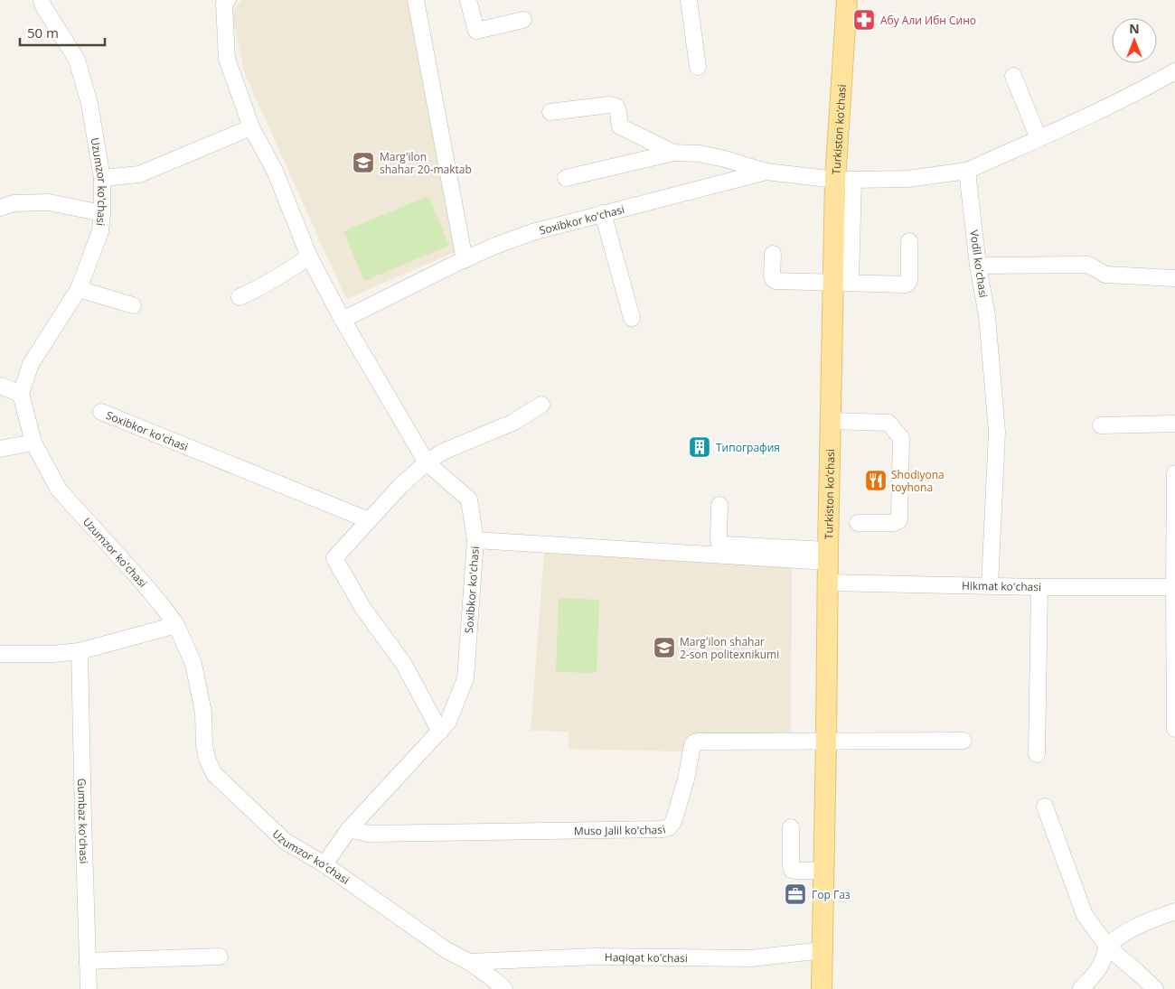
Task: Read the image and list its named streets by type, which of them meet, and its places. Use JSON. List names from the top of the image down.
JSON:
{
  "streets": {
    "main road": ["Turkiston ko’chasi"],
    "street": [
      "Uzumzor ko'chasi",
      "Soxibkor ko'chasi",
      "Vodil koʻchasi",
      "Hikmat koʻchasi",
      "Gumbaz ko'chasi",
      "Muso Jalil ko'chasi",
      "Haqiqat ko'chasi"
    ]
  },
  "crossings": [
    ["Turkiston ko’chasi", "Soxibkor ko'chasi"],
    ["Turkiston ko’chasi", "Hikmat koʻchasi"],
    ["Turkiston ko’chasi", "Muso Jalil ko'chasi"],
    ["Turkiston ko’chasi", "Haqiqat ko'chasi"],
    ["Uzumzor ko'chasi", "Soxibkor ko'chasi"],
    ["Uzumzor ko'chasi", "Haqiqat ko'chasi"],
    ["Soxibkor ko'chasi", "Vodil koʻchasi"],
    ["Soxibkor ko'chasi", "Muso Jalil ko'chasi"],
    ["Vodil koʻchasi", "Hikmat koʻchasi"]
  ],
  "places": {
    "pharmacy": ["Абу Али Ибн Сино"],
    "school or university": ["Marg'ilon shahar 20-maktab", "Margʻilon shahar 2-son politexnikumi"],
    "building": ["Типография"],
    "restaurant": ["Shodiyona toyhona"],
    "office": ["Гор Газ"]
  },
  "scale_bar": "50 m",
  "north": "top"
}
